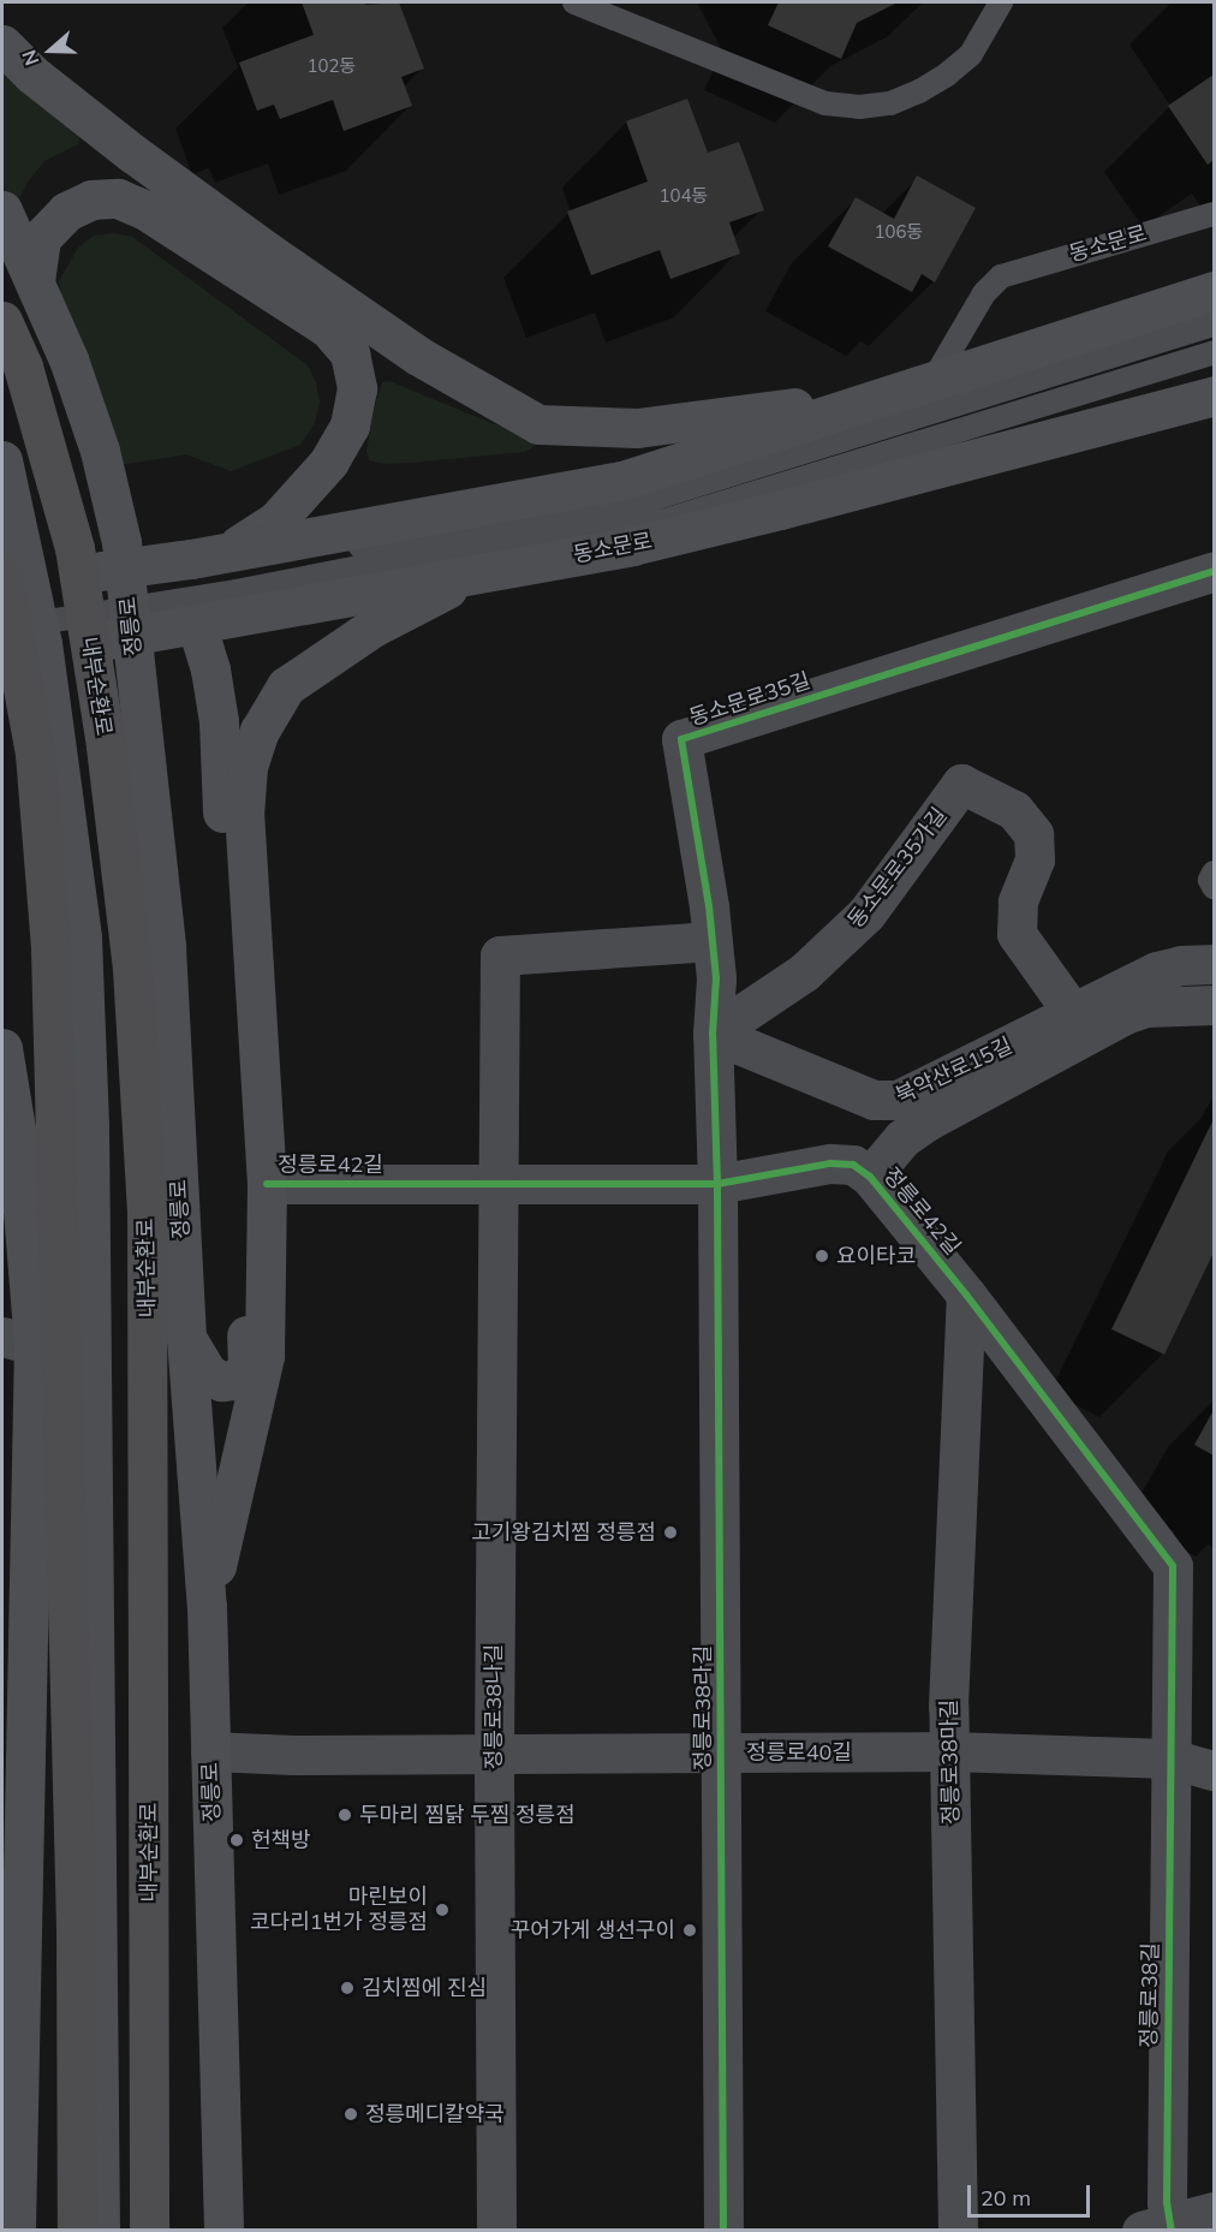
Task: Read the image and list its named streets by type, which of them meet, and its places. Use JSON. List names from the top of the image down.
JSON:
{
  "streets": {
    "highway": ["내부순환로"],
    "main road": ["동소문로", "정릉로"],
    "street": [
      "동소문로35길",
      "동소문로35가길",
      "북악산로15길",
      "정릉로42길",
      "정릉로38나길",
      "정릉로38라길",
      "정릉로40길",
      "정릉로38마길",
      "정릉로38길"
    ]
  },
  "crossings": [
    ["정릉로", "정릉로40길"],
    ["동소문로35길", "동소문로35가길"],
    ["동소문로35길", "북악산로15길"],
    ["동소문로35길", "정릉로42길"],
    ["동소문로35길", "정릉로38라길"],
    ["동소문로35가길", "북악산로15길"],
    ["정릉로42길", "정릉로38나길"],
    ["정릉로42길", "정릉로38라길"],
    ["정릉로42길", "정릉로40길"],
    ["정릉로42길", "정릉로38마길"],
    ["정릉로42길", "정릉로38길"],
    ["정릉로38나길", "정릉로40길"],
    ["정릉로38라길", "정릉로40길"],
    ["정릉로40길", "정릉로38마길"],
    ["정릉로40길", "정릉로38길"]
  ],
  "places": [
    "요이타코",
    "고기왕김치찜 정릉점",
    "두마리 찜닭 두찜 정릉점",
    "헌책방",
    "마린보이 코다리1번가 정릉점",
    "꾸어가게 생선구이",
    "김치찜에 진심",
    "정릉메디칼약국"
  ],
  "house_numbers": ["102동", "104동", "106동"],
  "scale_bar": "20 m",
  "north": "left"
}
